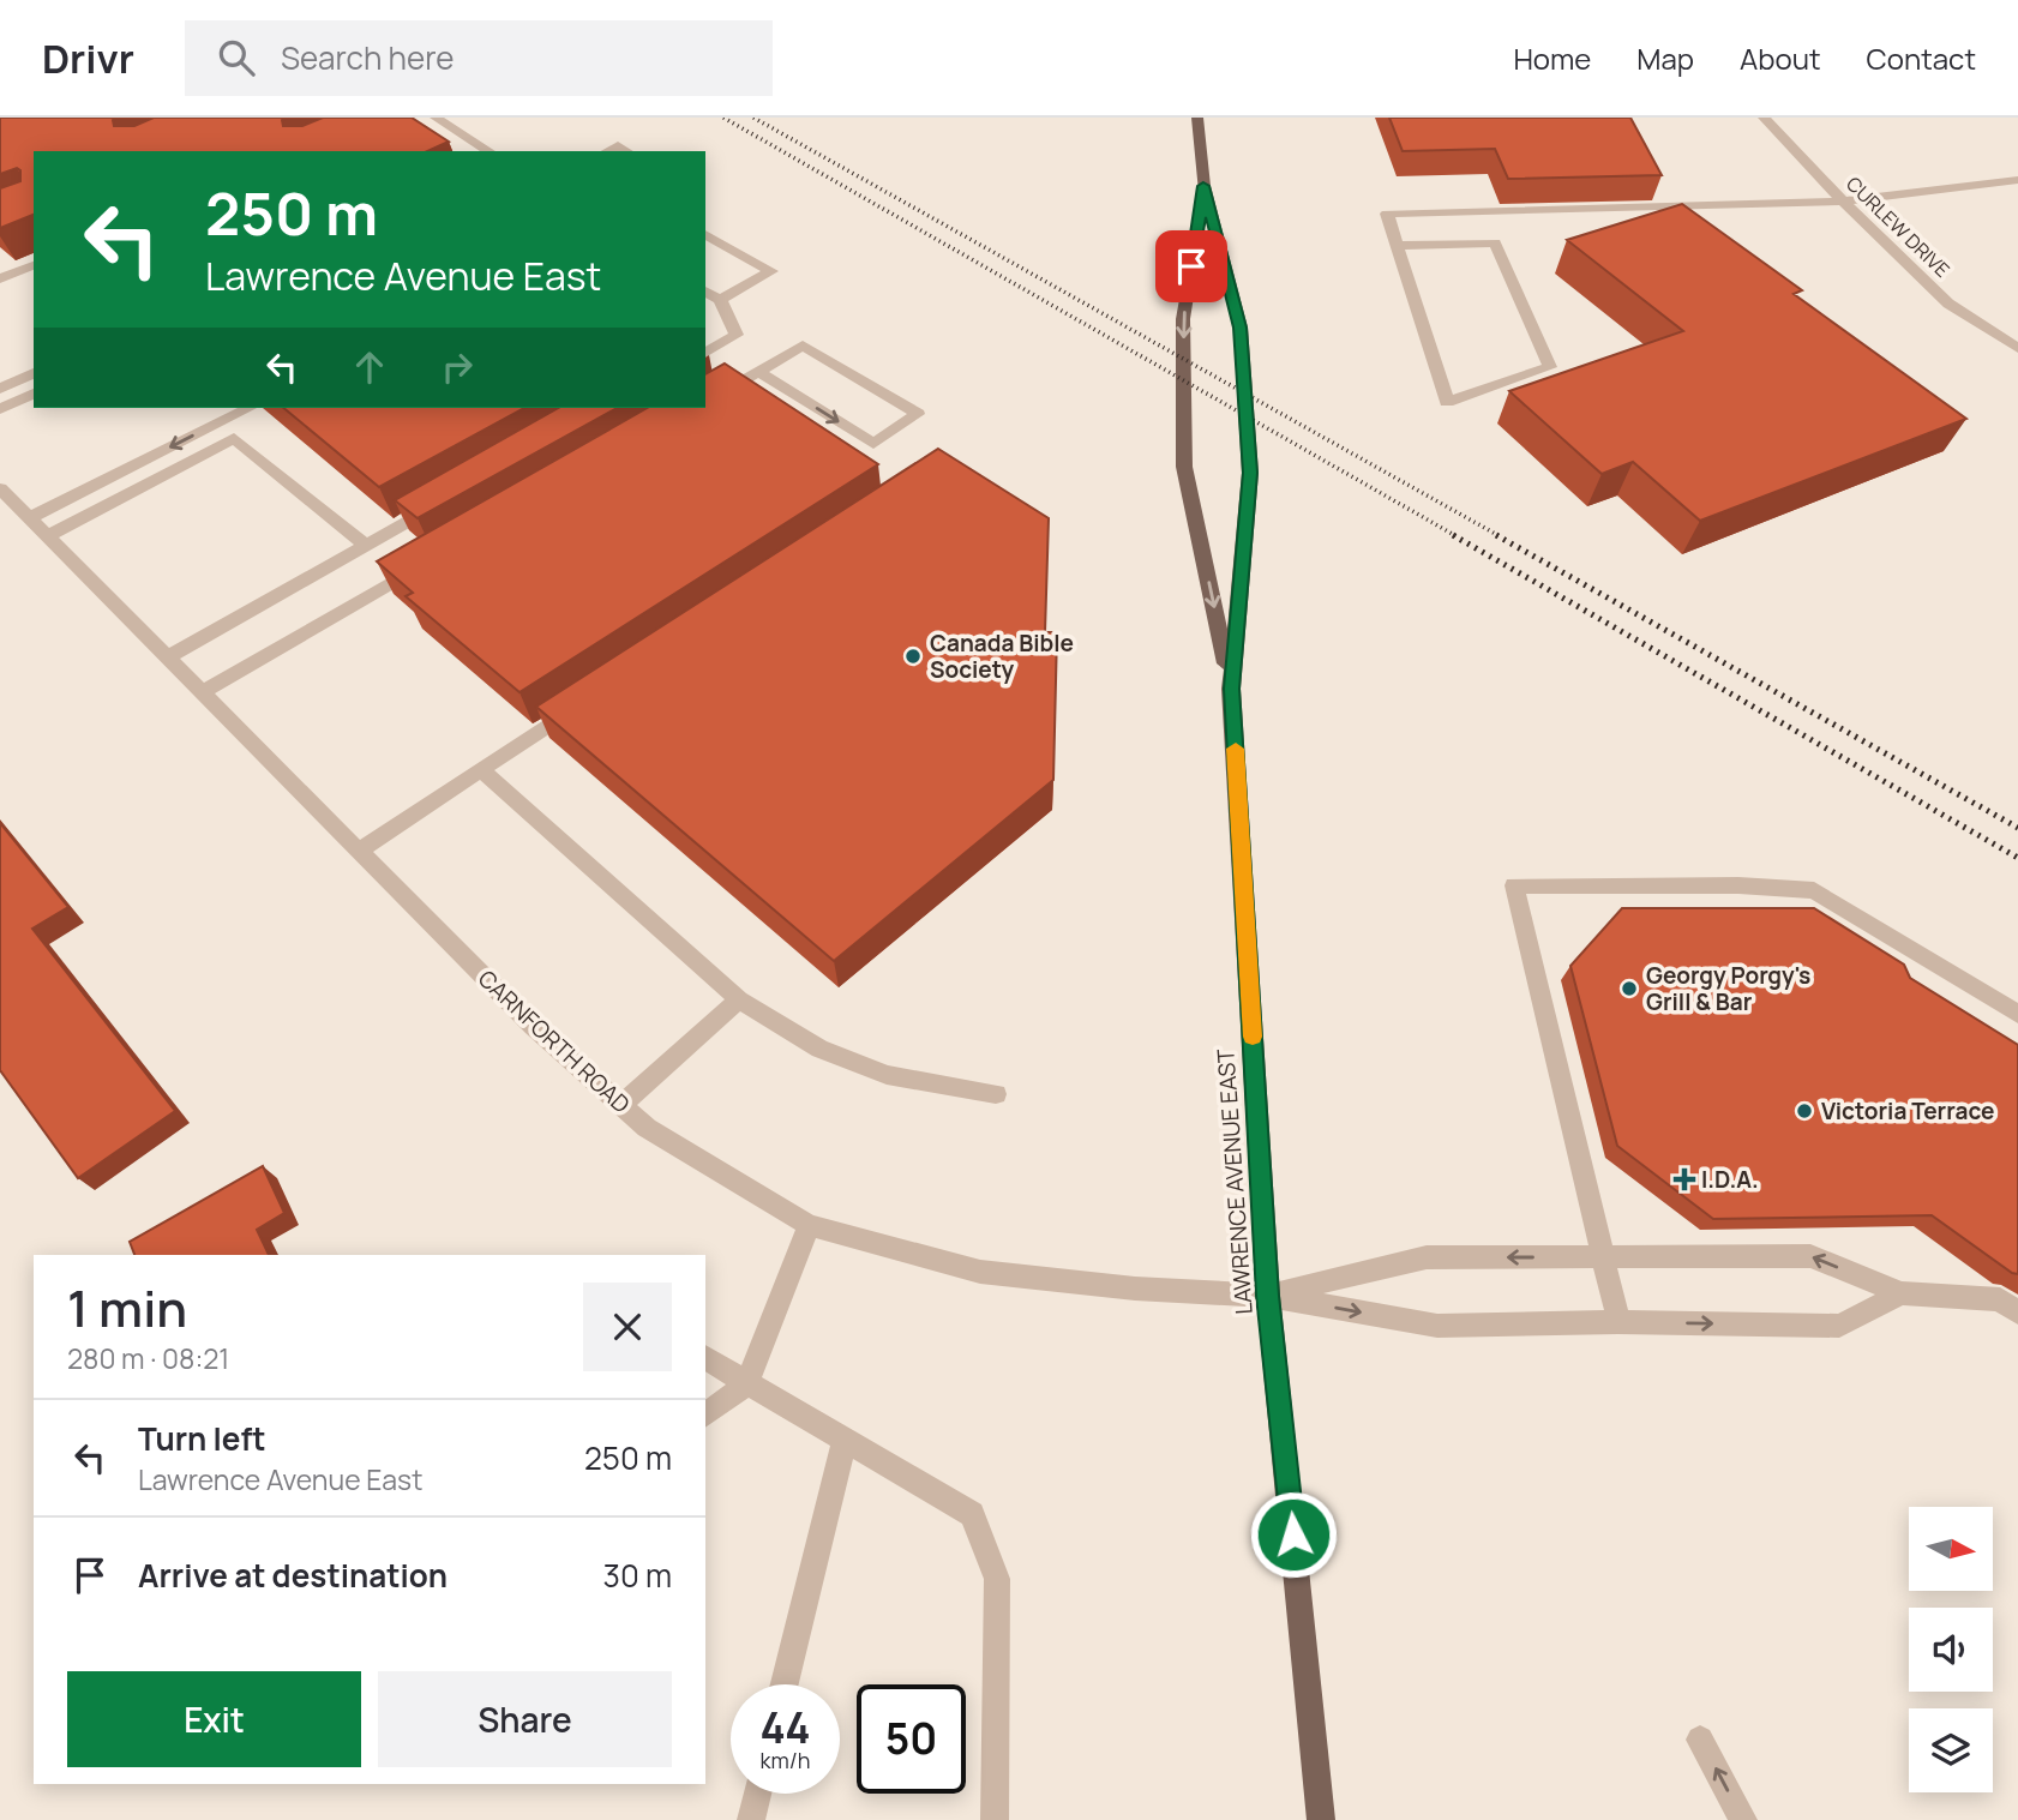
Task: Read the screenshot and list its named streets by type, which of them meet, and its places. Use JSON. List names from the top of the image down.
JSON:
{
  "streets": {
    "main road": ["LAWRENCE AVENUE EAST"],
    "street": ["CURLEW DRIVE", "CARNFORTH ROAD"]
  },
  "crossings": [
    ["CARNFORTH ROAD", "LAWRENCE AVENUE EAST"]
  ],
  "places": {
    "other": ["Canada Bible Society", "Georgy Porgy's Grill & Bar", "Victoria Terrace"],
    "health": ["I.D.A."]
  },
  "north": "right",
  "page": {
    "header": "Drivr",
    "search": "Search here",
    "nav": [
      "Home",
      "Map",
      "About",
      "Contact"
    ],
    "turn": ["250 m", "Lawrence Avenue East"],
    "heading": ["1 min", "280 m · 08:21"],
    "list": [
      {
        "name": "Turn left",
        "note": "Lawrence Avenue East",
        "value": "250 m"
      },
      {
        "name": "Arrive at destination",
        "value": "30 m"
      }
    ],
    "buttons": ["Exit", "Share"],
    "speed": "44 km/h",
    "limit": "50"
  }
}
